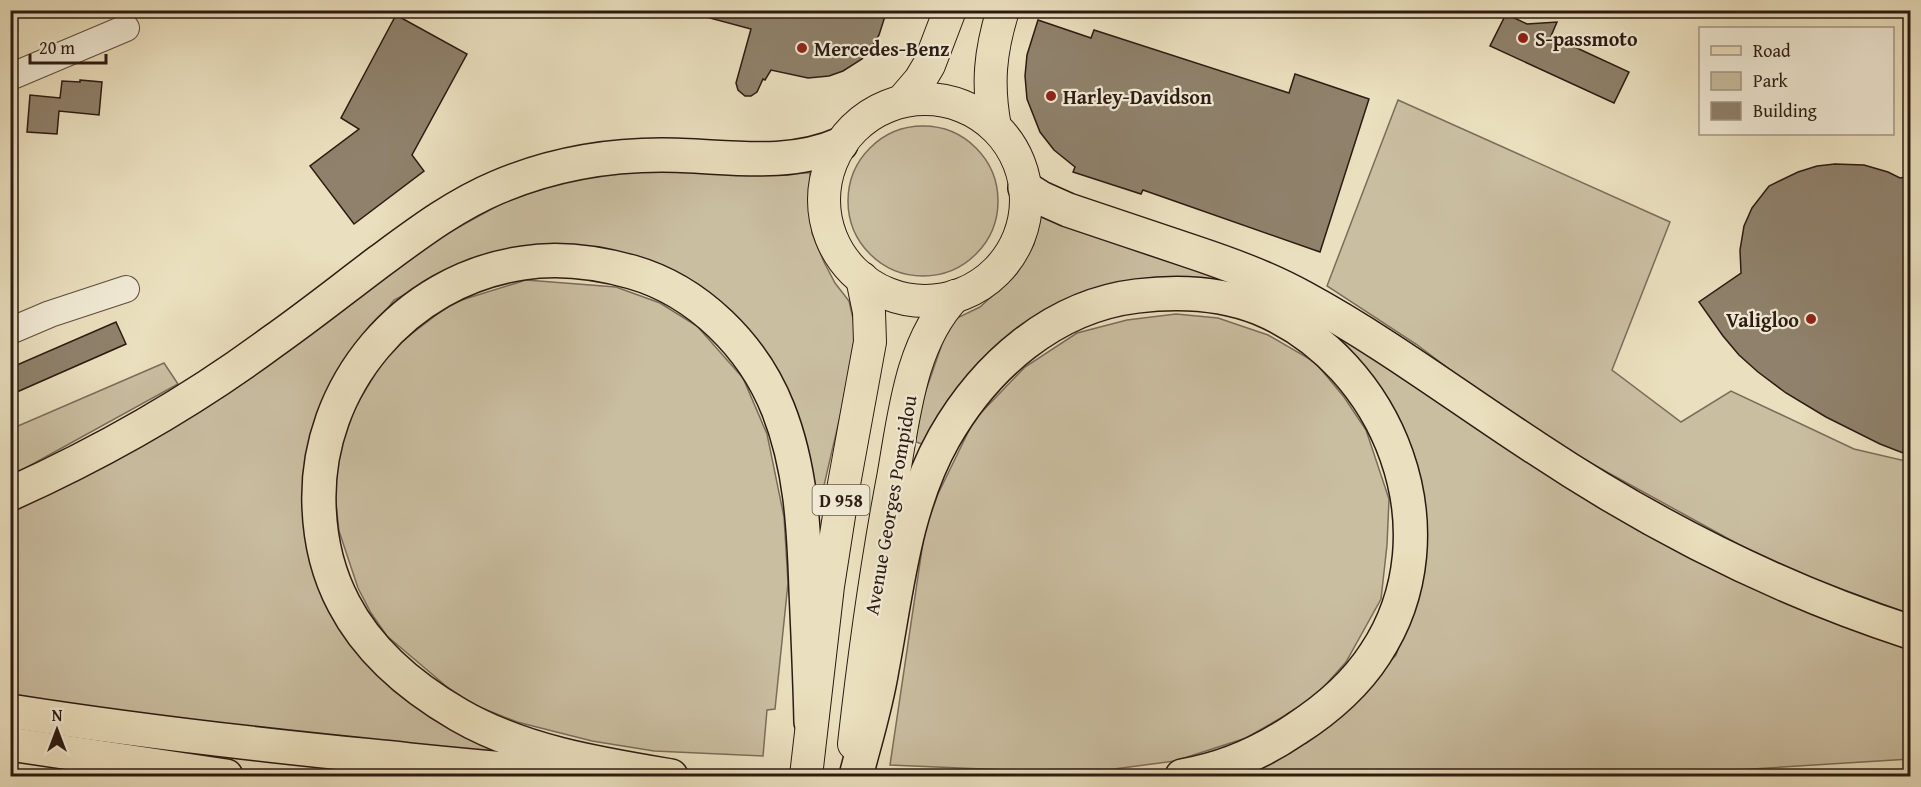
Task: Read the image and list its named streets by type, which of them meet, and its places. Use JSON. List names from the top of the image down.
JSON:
{
  "streets": {
    "main road": ["D 958", "Avenue Georges Pompidou"]
  },
  "crossings": [
    ["D 958", "Avenue Georges Pompidou"]
  ],
  "places": [
    "S-passmoto",
    "Mercedes-Benz",
    "Harley-Davidson",
    "Valigloo"
  ],
  "legend": ["Road", "Park", "Building"],
  "scale_bar": "20 m",
  "north": "top"
}
